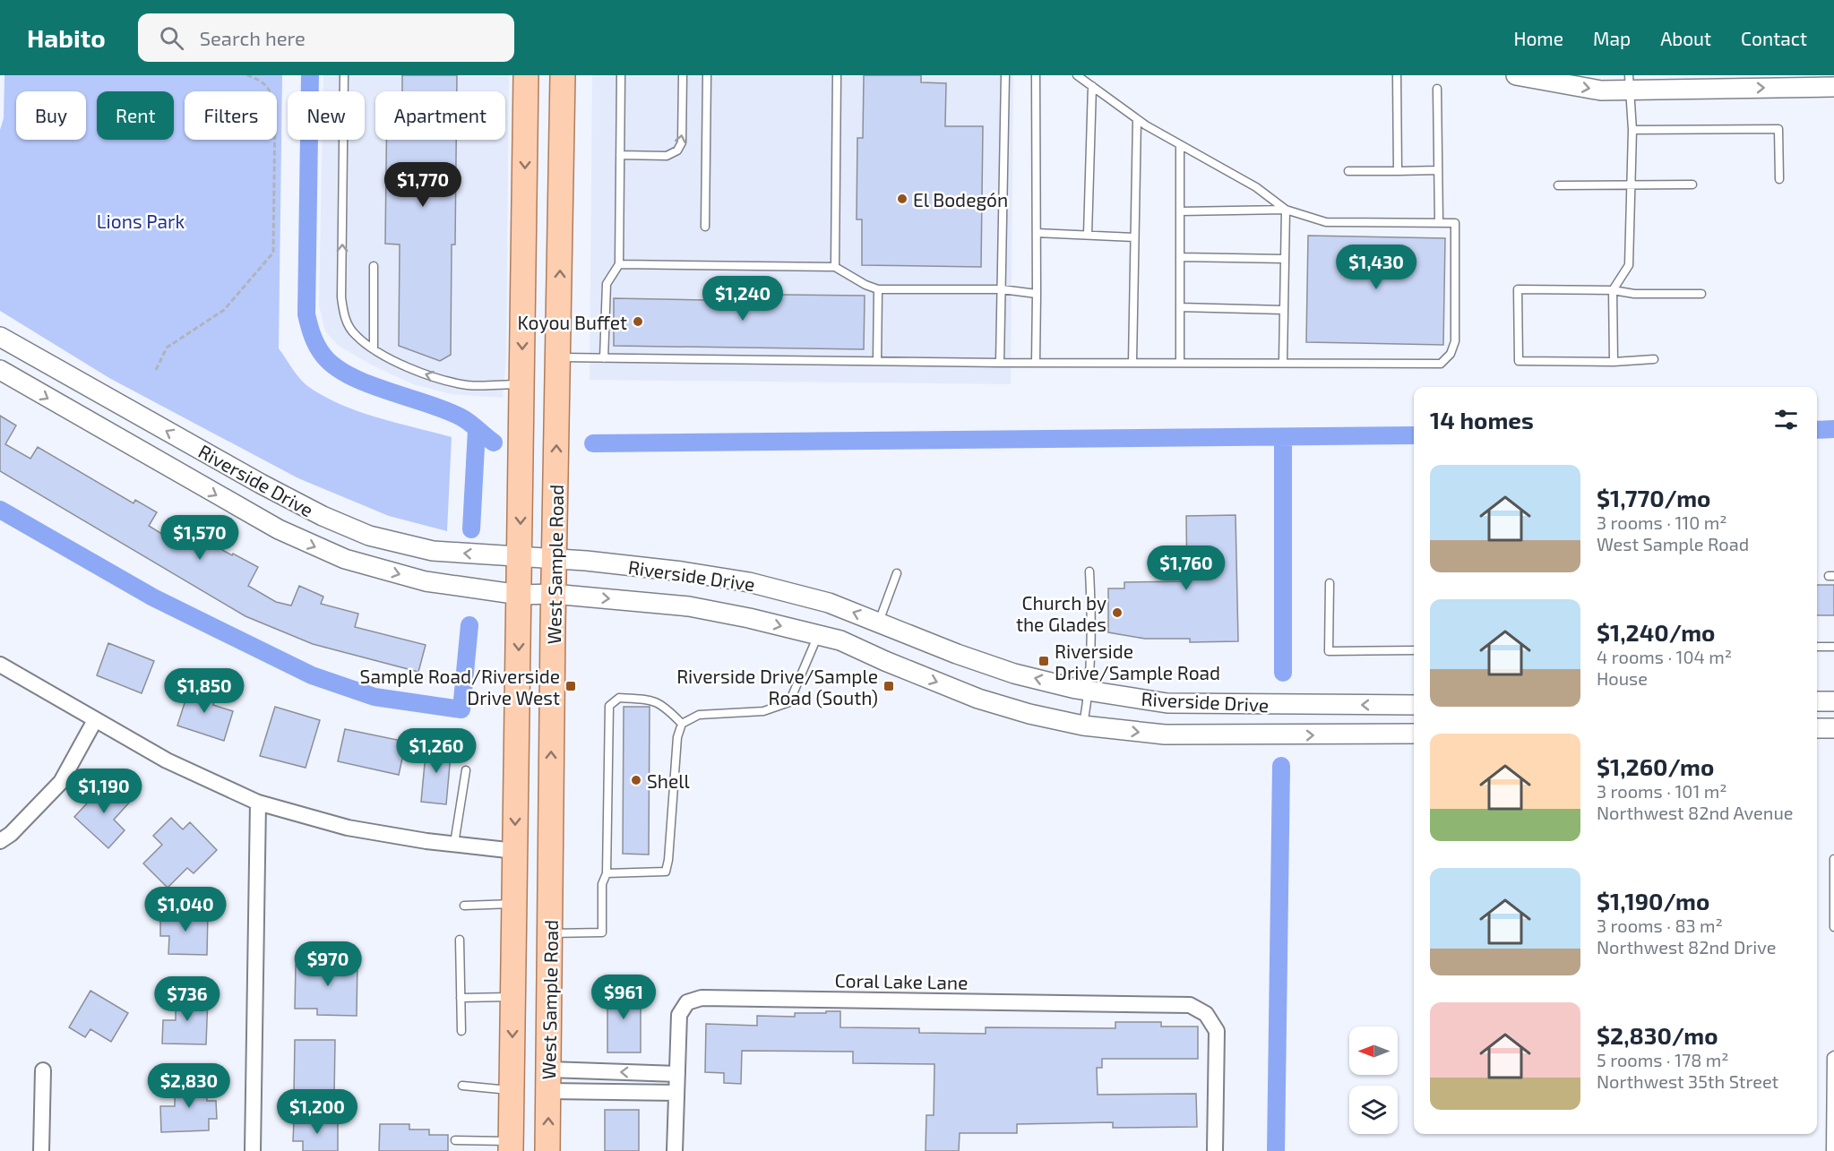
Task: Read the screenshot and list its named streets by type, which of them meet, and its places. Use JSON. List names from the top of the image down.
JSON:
{
  "streets": {
    "main road": ["West Sample Road"],
    "street": ["Riverside Drive", "Coral Lake Lane"]
  },
  "crossings": [
    ["Riverside Drive", "West Sample Road"]
  ],
  "parks": ["Lions Park"],
  "places": {
    "other": [
      "El Bodegón",
      "Koyou Buffet",
      "Church by the Glades",
      "Shell"
    ],
    "transit": ["Riverside Drive/Sample Road", "Sample Road/Riverside Drive West", "Riverside Drive/Sample Road (South)"]
  },
  "north": "left",
  "page": {
    "header": "Habito",
    "search": "Search here",
    "nav": [
      "Home",
      "Map",
      "About",
      "Contact"
    ],
    "chip": [
      "Buy",
      "Rent",
      "Filters",
      "New",
      "Apartment"
    ],
    "price": [
      "$1,770",
      "$1,430",
      "$1,240",
      "$1,570",
      "$1,760",
      "$1,850",
      "$1,260",
      "$1,190",
      "$1,040",
      "$970",
      "$961",
      "$736",
      "$2,830",
      "$1,200"
    ],
    "heading": "14 homes",
    "list": [
      {
        "name": "$1,770/mo",
        "note": "3 rooms · 110 m² · West Sample Road"
      },
      {
        "name": "$1,240/mo",
        "note": "4 rooms · 104 m² · House"
      },
      {
        "name": "$1,260/mo",
        "note": "3 rooms · 101 m² · Northwest 82nd Avenue"
      },
      {
        "name": "$1,190/mo",
        "note": "3 rooms · 83 m² · Northwest 82nd Drive"
      },
      {
        "name": "$2,830/mo",
        "note": "5 rooms · 178 m² · Northwest 35th Street"
      }
    ]
  }
}
